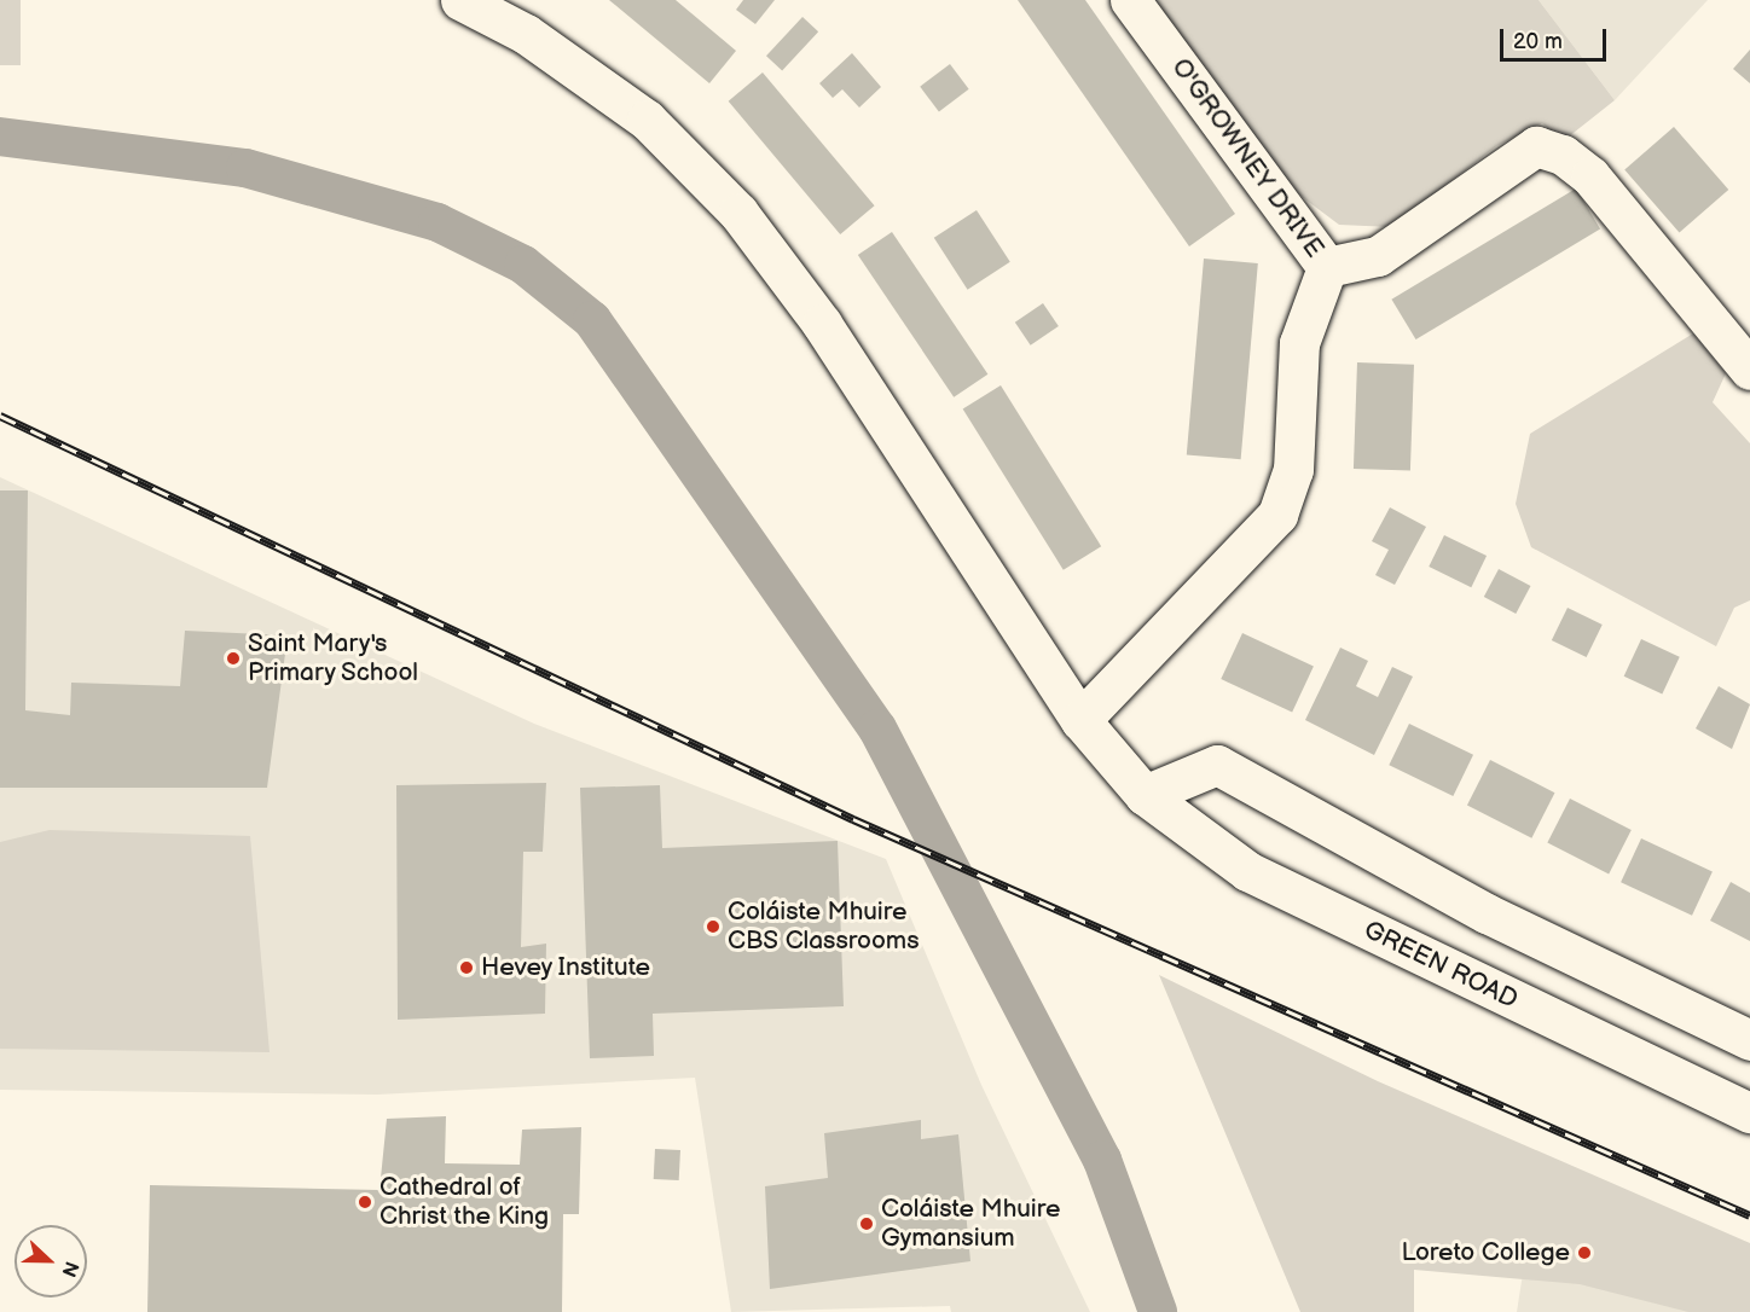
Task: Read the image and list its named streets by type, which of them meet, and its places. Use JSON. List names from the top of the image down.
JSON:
{
  "streets": {
    "street": ["O'GROWNEY DRIVE", "GREEN ROAD"]
  },
  "crossings": [
    ["O'GROWNEY DRIVE", "GREEN ROAD"]
  ],
  "places": [
    "Saint Mary's Primary School",
    "Coláiste Mhuire CBS Classrooms",
    "Hevey Institute",
    "Cathedral of Christ the King",
    "Coláiste Mhuire Gymansium",
    "Loreto College"
  ],
  "scale_bar": "20 m",
  "north": "right"
}
